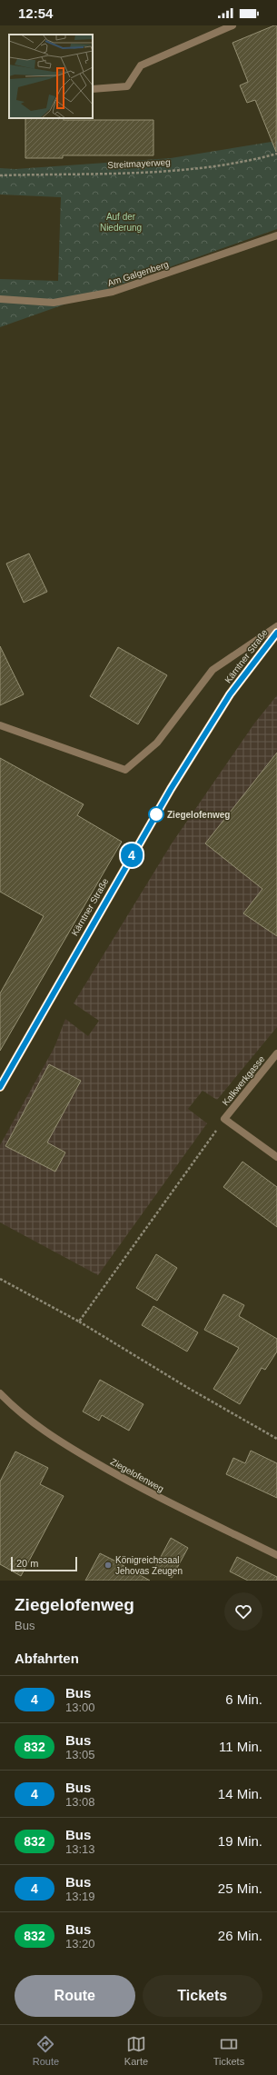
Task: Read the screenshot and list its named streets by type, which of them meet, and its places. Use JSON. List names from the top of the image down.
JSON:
{
  "streets": {
    "main road": ["Kärntner Straße"],
    "street": ["Am Galgenberg", "Kalkwerkgasse", "Ziegelofenweg"],
    "path": ["Streitmayerweg"]
  },
  "parks": ["Auf der Niederung"],
  "places": ["Ziegelofenweg", "Königreichssaal Jehovas Zeugen"],
  "lines": ["bus line 4"],
  "scale_bar": "20 m",
  "page": {
    "status": "12:54",
    "on_map": "4",
    "scale": "20 m",
    "heading": [
      ["Ziegelofenweg", "Bus"],
      "Abfahrten"
    ],
    "list": [
      {
        "mark": "4",
        "name": "Bus",
        "note": "13:00",
        "value": "6 Min."
      },
      {
        "mark": "832",
        "name": "Bus",
        "note": "13:05",
        "value": "11 Min."
      },
      {
        "mark": "4",
        "name": "Bus",
        "note": "13:08",
        "value": "14 Min."
      },
      {
        "mark": "832",
        "name": "Bus",
        "note": "13:13",
        "value": "19 Min."
      },
      {
        "mark": "4",
        "name": "Bus",
        "note": "13:19",
        "value": "25 Min."
      },
      {
        "mark": "832",
        "name": "Bus",
        "note": "13:20",
        "value": "26 Min."
      }
    ],
    "buttons": ["Route", "Tickets"],
    "tabs": ["Route", "Karte", "Tickets"]
  }
}
